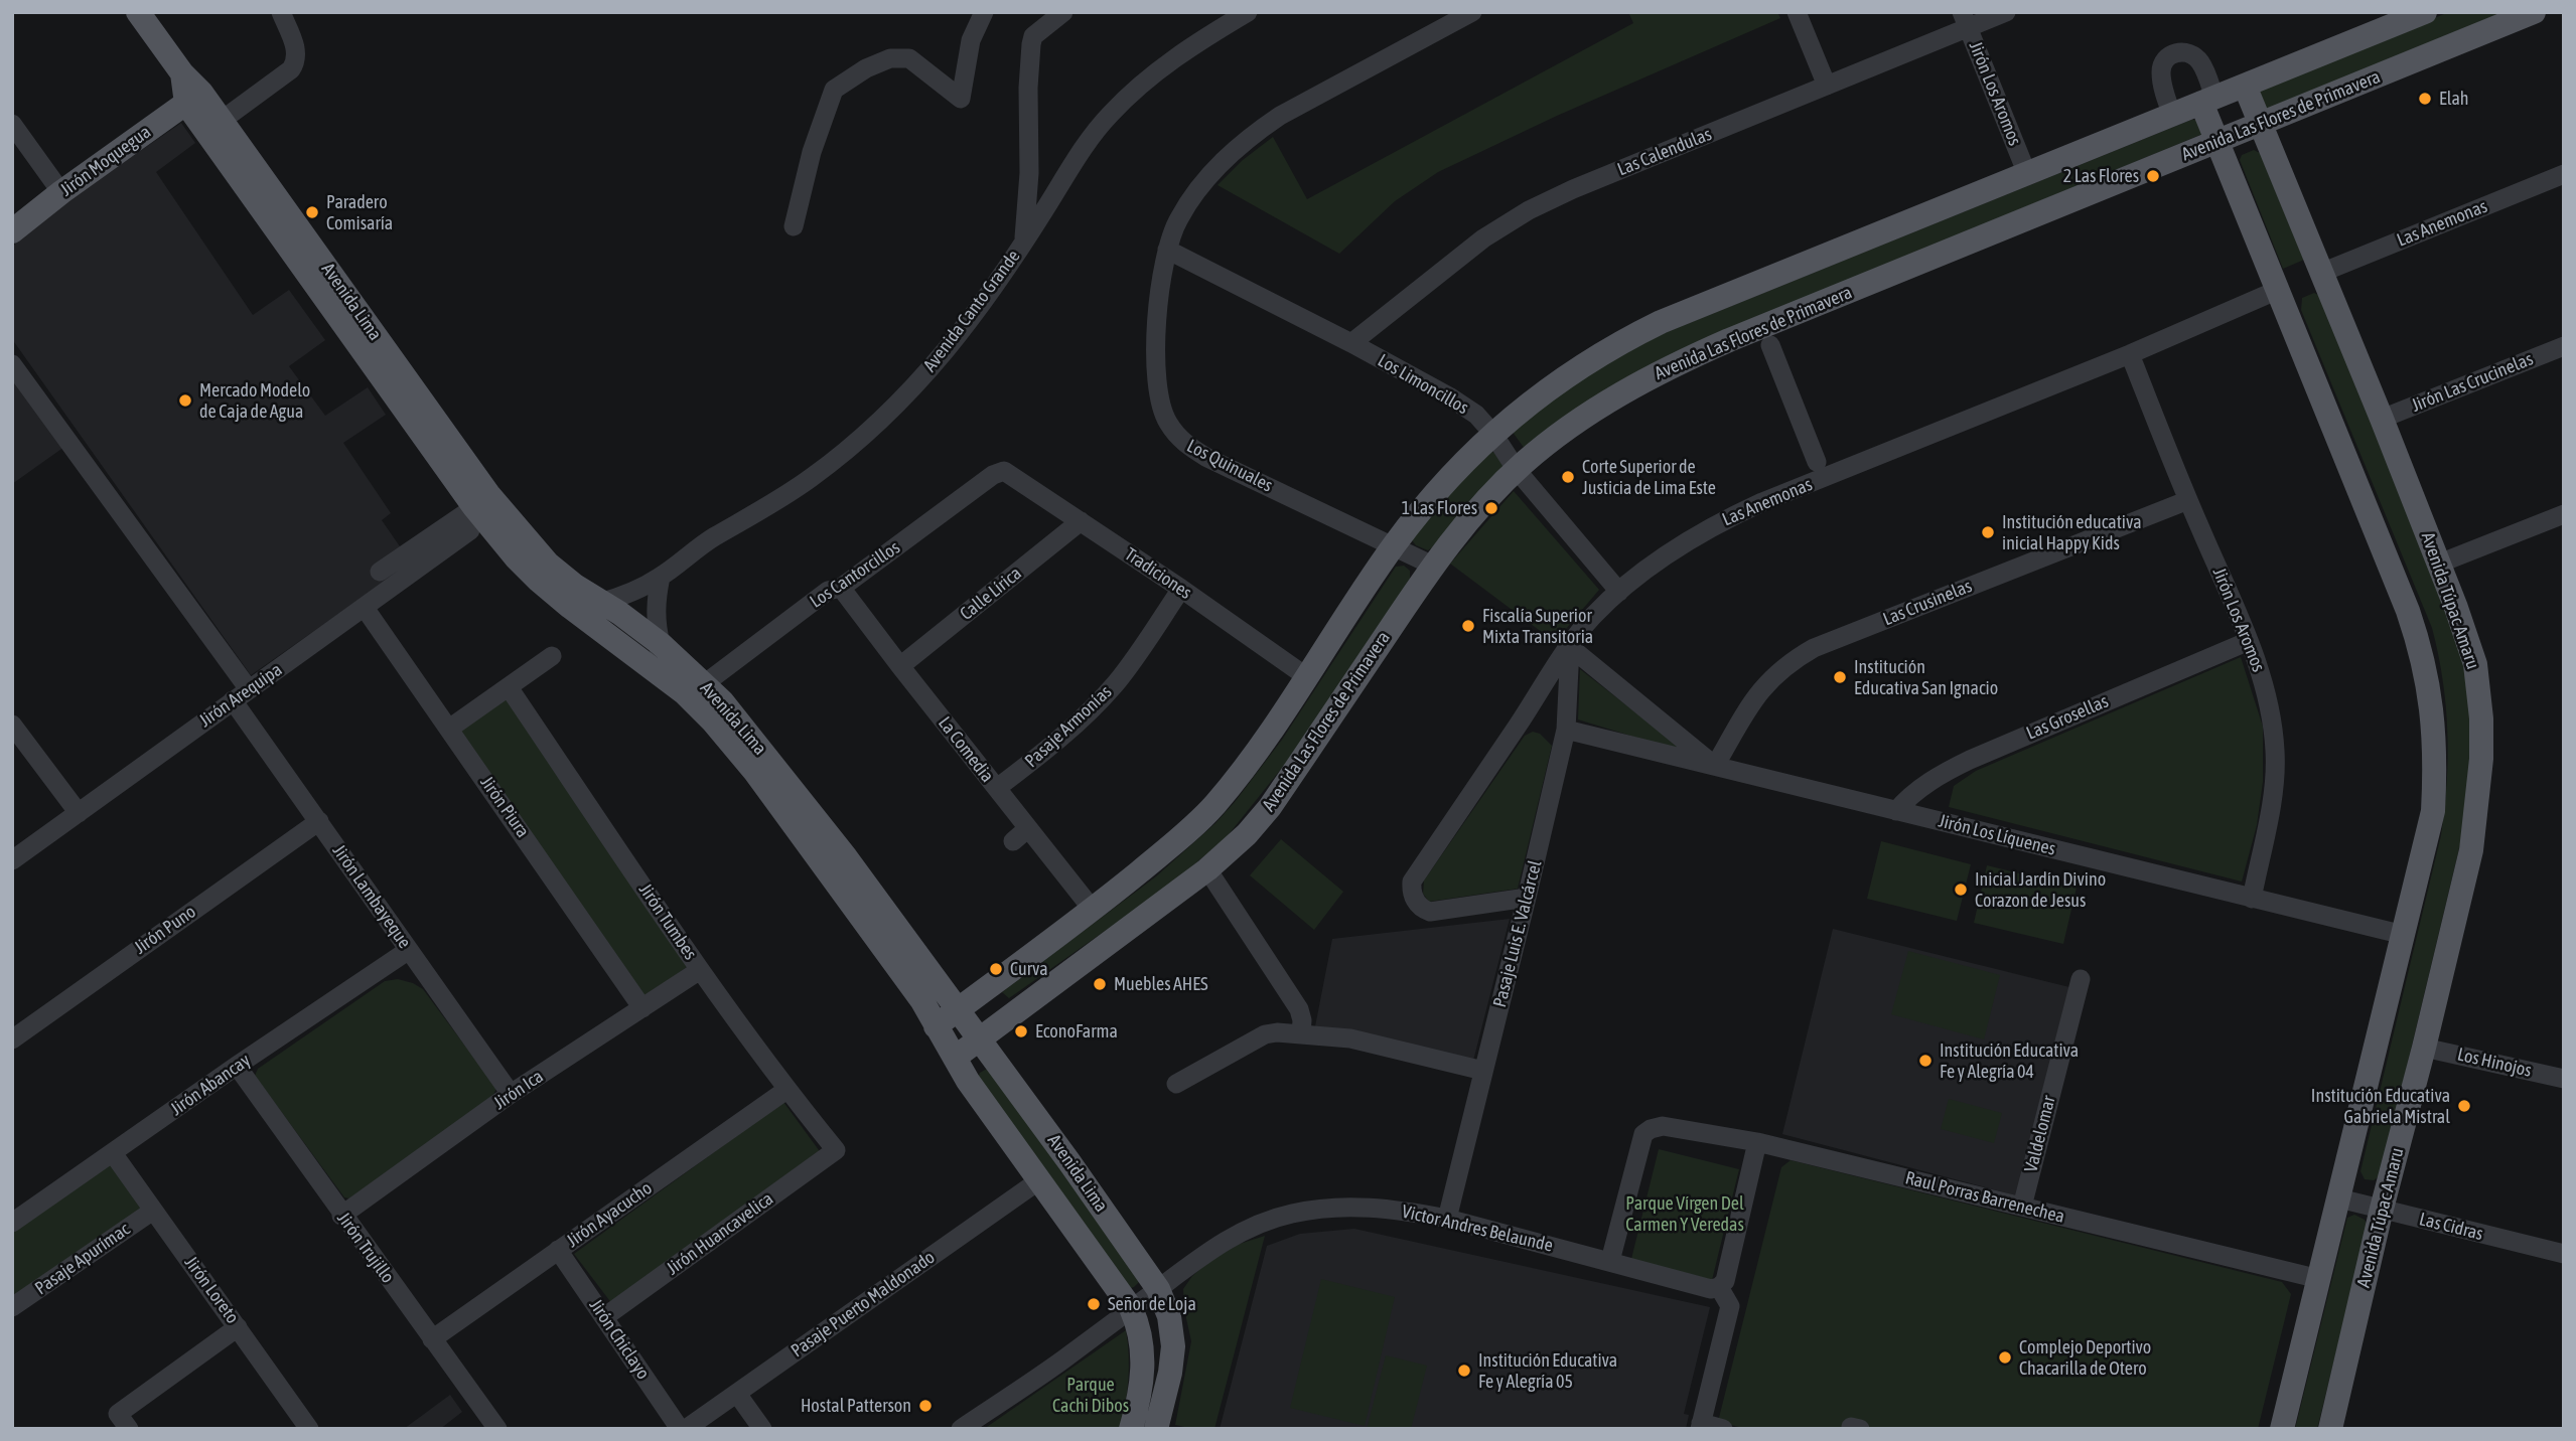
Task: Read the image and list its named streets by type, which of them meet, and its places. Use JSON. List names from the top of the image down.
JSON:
{
  "streets": {
    "main road": [
      "Avenida Las Flores de Primavera",
      "Jirón Moquegua",
      "Avenida Lima",
      "Avenida Túpac Amaru"
    ],
    "street": [
      "Jirón Los Aromos",
      "Las Calendulas",
      "Las Anemonas",
      "Avenida Canto Grande",
      "Jirón Las Crucinelas",
      "Los Limoncillos",
      "Los Quinuales",
      "Tradiciones",
      "Los Cantorcillos",
      "Calle Lírica",
      "Las Crusinelas",
      "Jirón Arequipa",
      "Las Grosellas",
      "Pasaje Armonías",
      "La Comedia",
      "Jirón Piura",
      "Jirón Los Líquenes",
      "Jirón Lambayeque",
      "Jirón Tumbes",
      "Jirón Puno",
      "Pasaje Luis E. Valcárcel",
      "Los Hinojos",
      "Jirón Abancay",
      "Jirón Ica",
      "Valdelomar",
      "Raul Porras Barrenechea",
      "Jirón Ayacucho",
      "Las Cidras",
      "Victor Andres Belaunde",
      "Jirón Huancavelica",
      "Jirón Trujillo",
      "Pasaje Apurímac",
      "Jirón Loreto",
      "Pasaje Puerto Maldonado",
      "Jirón Chiclayo"
    ]
  },
  "crossings": [
    ["Jirón Los Aromos", "Las Calendulas"],
    ["Jirón Los Aromos", "Las Anemonas"],
    ["Jirón Los Aromos", "Las Crusinelas"],
    ["Jirón Los Aromos", "Las Grosellas"],
    ["Jirón Los Aromos", "Jirón Los Líquenes"],
    ["Avenida Las Flores de Primavera", "Avenida Lima"],
    ["Avenida Las Flores de Primavera", "Los Limoncillos"],
    ["Avenida Las Flores de Primavera", "Los Quinuales"],
    ["Avenida Las Flores de Primavera", "Avenida Túpac Amaru"],
    ["Las Calendulas", "Los Limoncillos"],
    ["Jirón Moquegua", "Avenida Lima"],
    ["Las Anemonas", "Los Limoncillos"],
    ["Las Anemonas", "Avenida Túpac Amaru"],
    ["Las Anemonas", "Jirón Los Líquenes"],
    ["Las Anemonas", "Pasaje Luis E. Valcárcel"],
    ["Avenida Lima", "Avenida Canto Grande"],
    ["Avenida Lima", "Los Cantorcillos"],
    ["Avenida Lima", "Jirón Arequipa"],
    ["Avenida Lima", "Victor Andres Belaunde"],
    ["Avenida Lima", "Pasaje Puerto Maldonado"],
    ["Jirón Las Crucinelas", "Avenida Túpac Amaru"],
    ["Los Limoncillos", "Los Quinuales"],
    ["Tradiciones", "Los Cantorcillos"],
    ["Tradiciones", "Calle Lírica"],
    ["Tradiciones", "Pasaje Armonías"],
    ["Los Cantorcillos", "La Comedia"],
    ["Calle Lírica", "La Comedia"],
    ["Avenida Túpac Amaru", "Los Hinojos"],
    ["Avenida Túpac Amaru", "Las Cidras"],
    ["Las Crusinelas", "Jirón Los Líquenes"],
    ["Jirón Arequipa", "Jirón Piura"],
    ["Jirón Arequipa", "Jirón Lambayeque"],
    ["Las Grosellas", "Jirón Los Líquenes"],
    ["Pasaje Armonías", "La Comedia"],
    ["Jirón Piura", "Jirón Ica"],
    ["Jirón Los Líquenes", "Pasaje Luis E. Valcárcel"],
    ["Jirón Lambayeque", "Jirón Puno"],
    ["Jirón Lambayeque", "Jirón Abancay"],
    ["Jirón Lambayeque", "Jirón Ica"],
    ["Jirón Tumbes", "Jirón Ica"],
    ["Jirón Tumbes", "Jirón Ayacucho"],
    ["Jirón Tumbes", "Jirón Huancavelica"],
    ["Pasaje Luis E. Valcárcel", "Victor Andres Belaunde"],
    ["Jirón Abancay", "Jirón Trujillo"],
    ["Jirón Abancay", "Jirón Loreto"],
    ["Jirón Ica", "Jirón Trujillo"],
    ["Valdelomar", "Raul Porras Barrenechea"],
    ["Raul Porras Barrenechea", "Victor Andres Belaunde"],
    ["Jirón Ayacucho", "Jirón Trujillo"],
    ["Jirón Ayacucho", "Jirón Chiclayo"],
    ["Jirón Huancavelica", "Jirón Chiclayo"],
    ["Pasaje Apurímac", "Jirón Loreto"]
  ],
  "parks": ["Parque Vírgen Del Carmen Y Veredas", "Parque Cachi Dibos"],
  "places": [
    "Elah",
    "2 Las Flores",
    "Paradero Comisaría",
    "Mercado Modelo de Caja de Agua",
    "Corte Superior de Justicia de Lima Este",
    "1 Las Flores",
    "Institución educativa inicial Happy Kids",
    "Fiscalía Superior Mixta Transitoria",
    "Institución Educativa San Ignacio",
    "Inicial Jardín Divino Corazon de Jesus",
    "Curva",
    "Muebles AHES",
    "EconoFarma",
    "Institución Educativa Fe y Alegría 04",
    "Institución Educativa Gabriela Mistral",
    "Señor de Loja",
    "Complejo Deportivo Chacarilla de Otero",
    "Institución Educativa Fe y Alegría 05",
    "Hostal Patterson"
  ]
}
